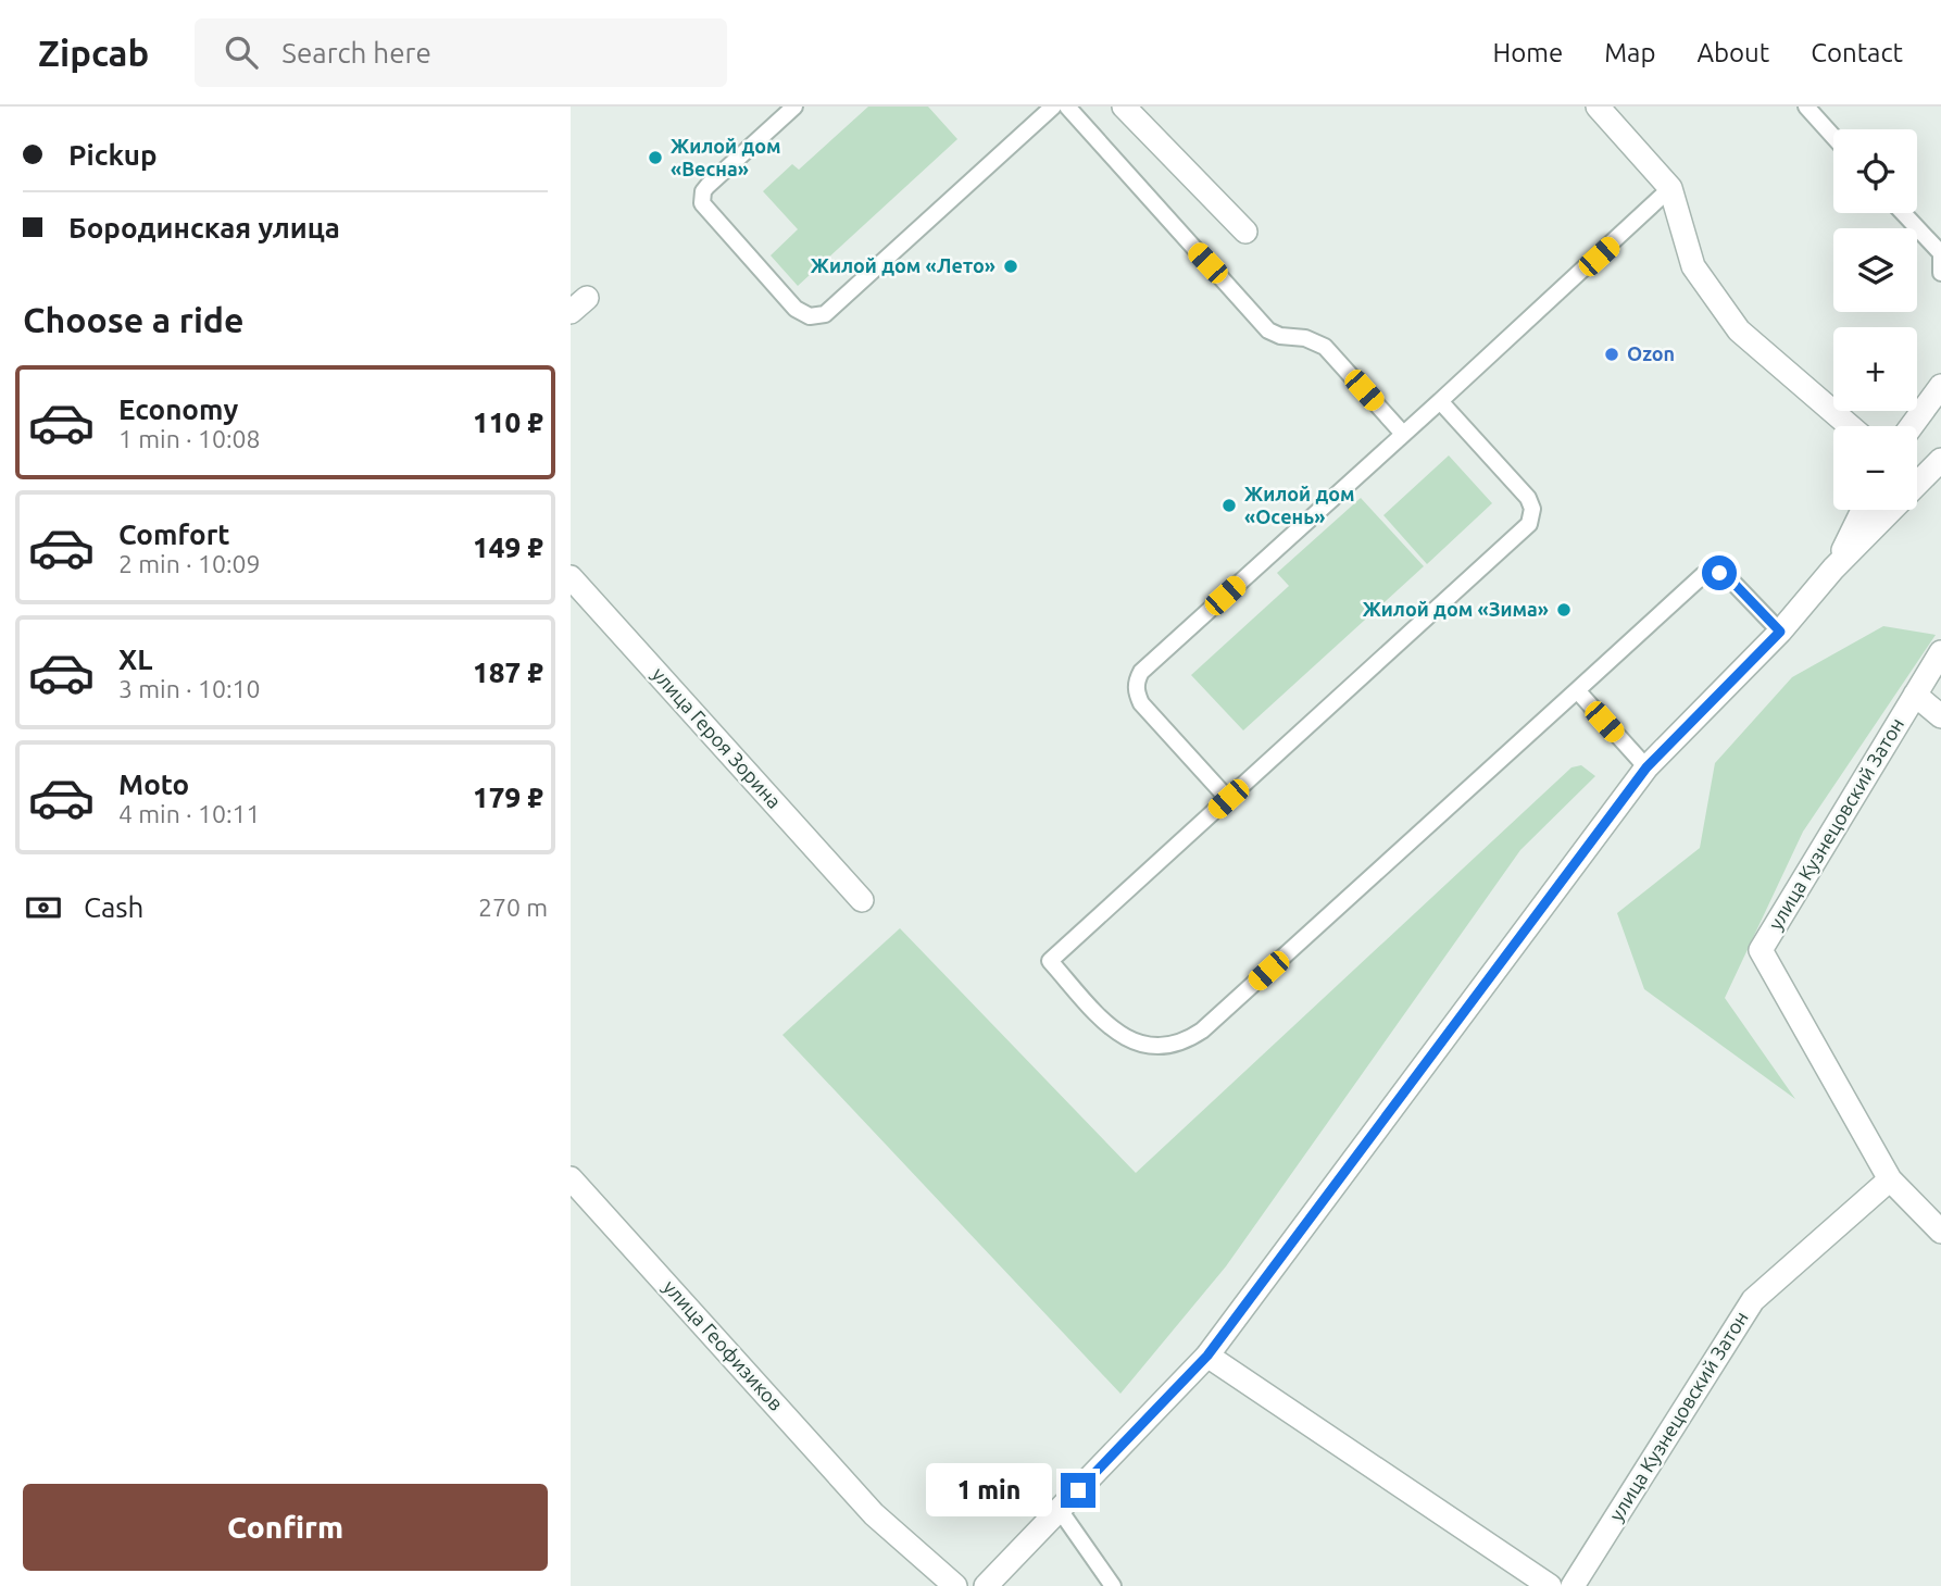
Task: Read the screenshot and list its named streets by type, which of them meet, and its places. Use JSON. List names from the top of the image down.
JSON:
{
  "streets": {
    "street": ["улица Героя Зорина", "улица Кузнецовский Затон", "улица Геофизиков"]
  },
  "places": [
    "Жилой дом «Весна»",
    "Жилой дом «Лето»",
    "Ozon",
    "Жилой дом «Осень»",
    "Жилой дом «Зима»"
  ],
  "page": {
    "header": "Zipcab",
    "search": "Search here",
    "nav": [
      "Home",
      "Map",
      "About",
      "Contact"
    ],
    "banner": ["Pickup", "Бородинская улица"],
    "map_buttons": ["+", "−"],
    "heading": "Choose a ride",
    "list": [
      {
        "name": "Economy",
        "note": "1 min · 10:08",
        "value": "110 ₽"
      },
      {
        "name": "Comfort",
        "note": "2 min · 10:09",
        "value": "149 ₽"
      },
      {
        "name": "XL",
        "note": "3 min · 10:10",
        "value": "187 ₽"
      },
      {
        "name": "Moto",
        "note": "4 min · 10:11",
        "value": "179 ₽"
      }
    ],
    "pay": ["Cash", "270 m"],
    "bubble": "1 min",
    "buttons": "Confirm"
  }
}
